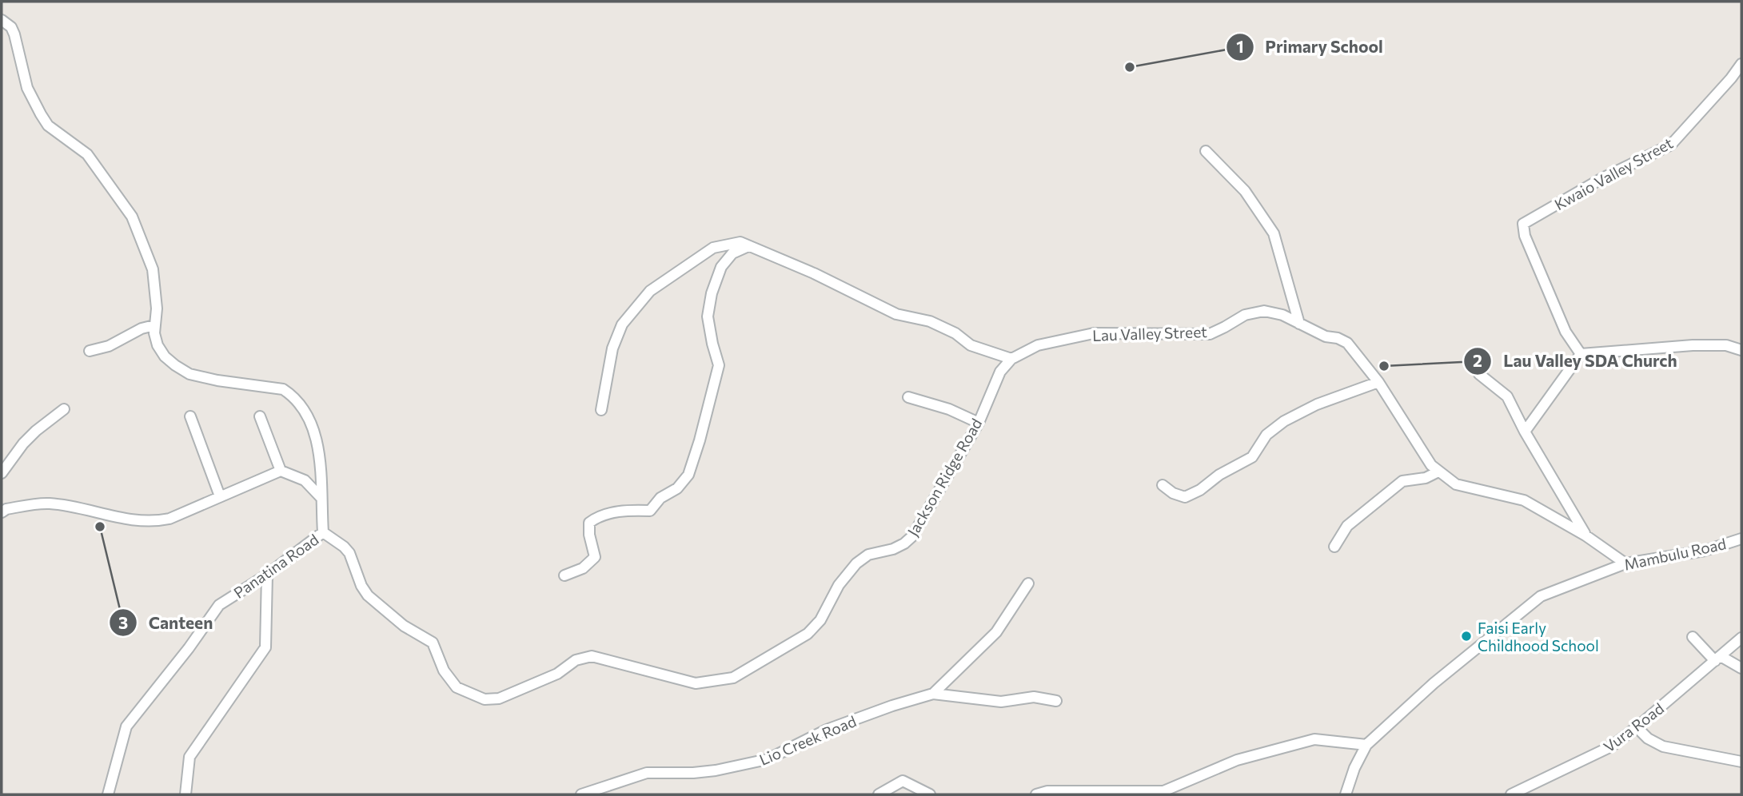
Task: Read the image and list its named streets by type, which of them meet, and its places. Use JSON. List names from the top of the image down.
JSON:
{
  "streets": {
    "street": [
      "Kwaio Valley Street",
      "Lau Valley Street",
      "Jackson Ridge Road",
      "Mambulu Road",
      "Panatina Road",
      "Vura Road",
      "Lio Creek Road"
    ]
  },
  "crossings": [
    ["Lau Valley Street", "Jackson Ridge Road"],
    ["Lau Valley Street", "Mambulu Road"],
    ["Jackson Ridge Road", "Panatina Road"]
  ],
  "places": [
    "Primary School",
    "Lau Valley SDA Church",
    "Canteen",
    "Faisi Early Childhood School"
  ]
}
